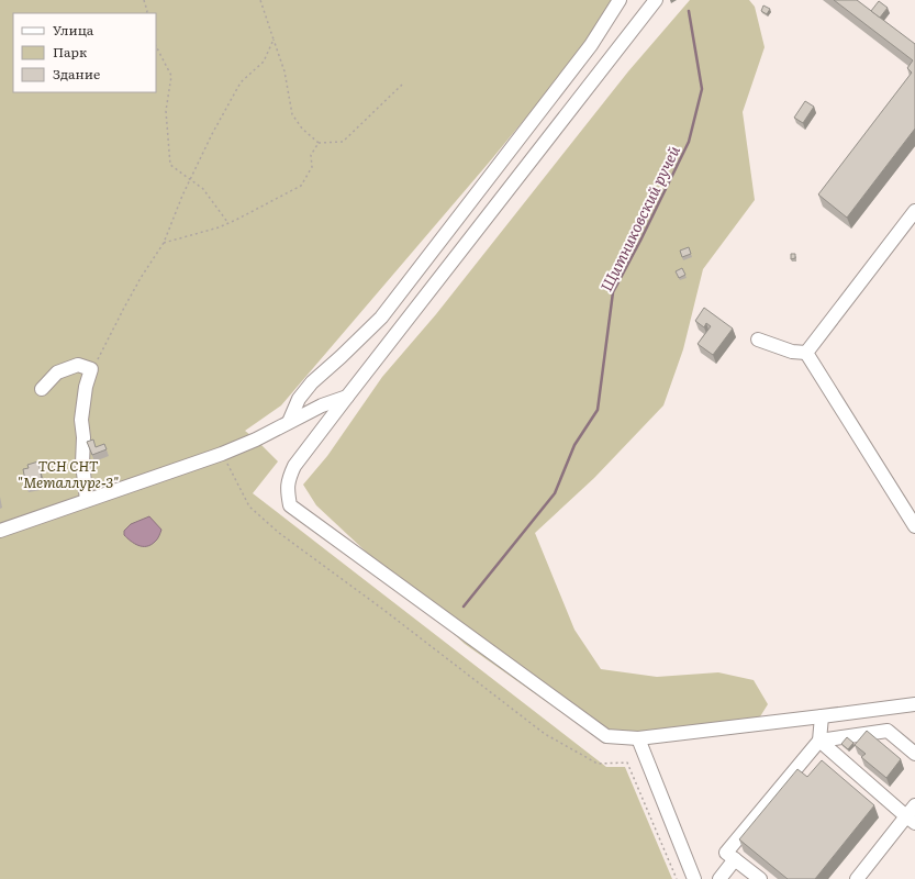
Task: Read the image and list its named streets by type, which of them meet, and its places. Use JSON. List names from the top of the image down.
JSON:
{
  "water": ["Щитниковский ручей"],
  "parks": ["ТСН СНТ \"Металлург-3\""],
  "legend": ["Улица", "Парк", "Здание"]
}
